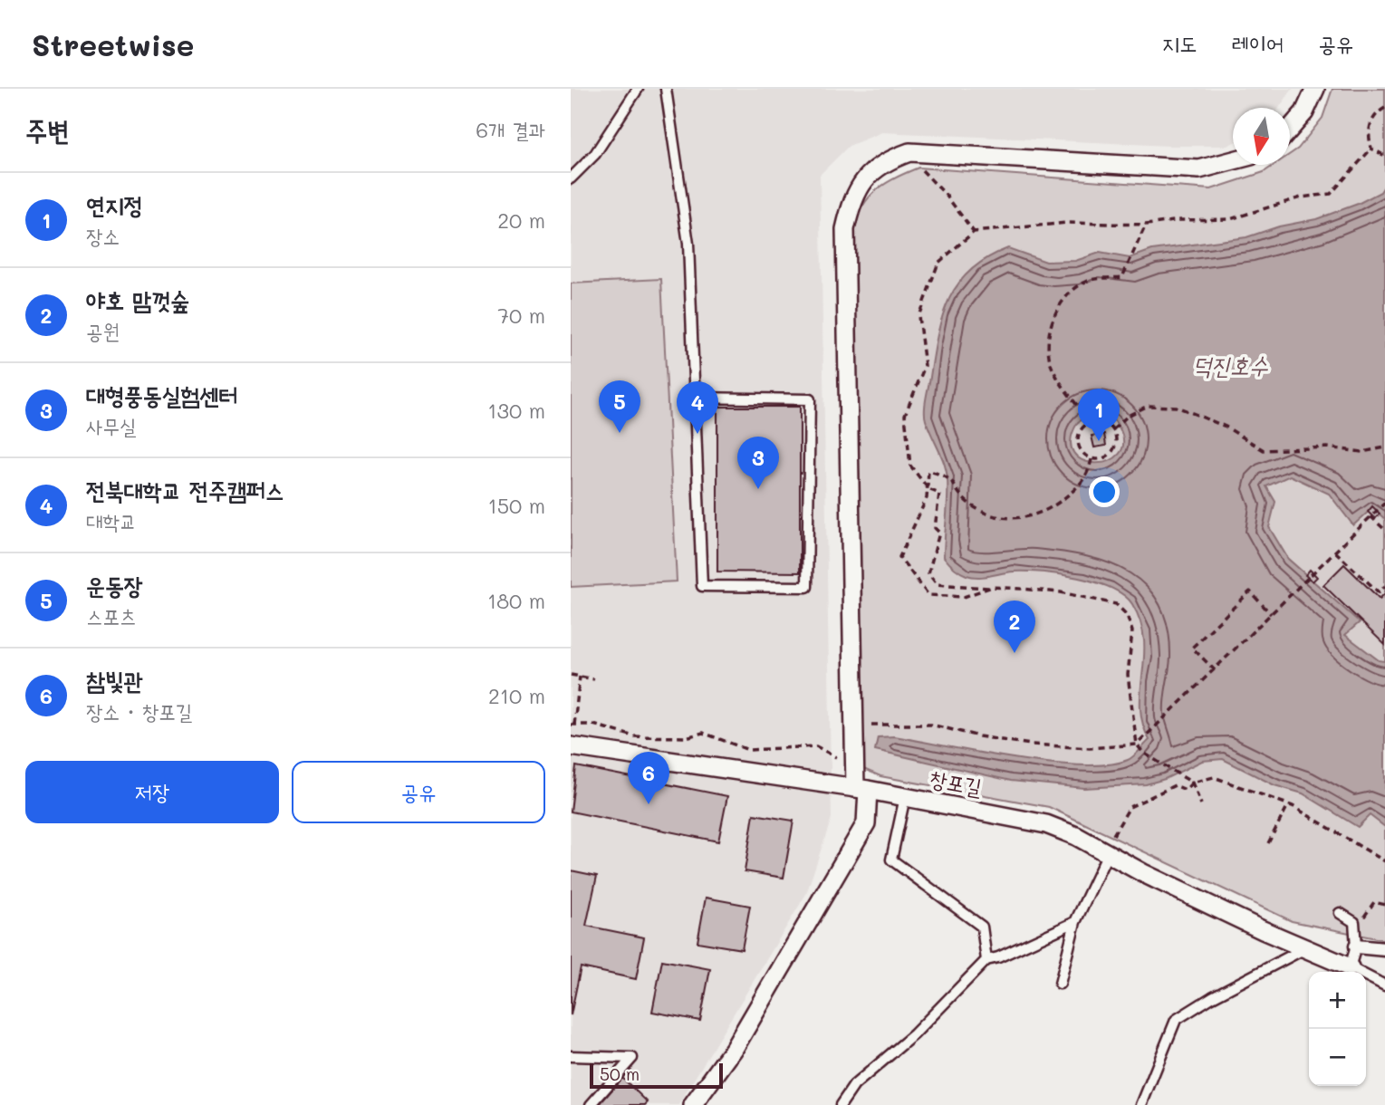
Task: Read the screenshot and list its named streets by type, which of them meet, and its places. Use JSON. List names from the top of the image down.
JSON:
{
  "streets": {
    "street": ["창포길"]
  },
  "water": ["덕진호수"],
  "scale_bar": "50 m",
  "north": "bottom",
  "page": {
    "header": "Streetwise",
    "nav": ["지도", "레이어", "공유"],
    "heading": ["주변", "6개 결과"],
    "list": [
      {
        "mark": "1",
        "name": "연지정",
        "note": "장소",
        "value": "20 m"
      },
      {
        "mark": "2",
        "name": "야호 맘껏숲",
        "note": "공원",
        "value": "70 m"
      },
      {
        "mark": "3",
        "name": "대형풍동실험센터",
        "note": "사무실",
        "value": "130 m"
      },
      {
        "mark": "4",
        "name": "전북대학교 전주캠퍼스",
        "note": "대학교",
        "value": "150 m"
      },
      {
        "mark": "5",
        "name": "운동장",
        "note": "스포츠",
        "value": "180 m"
      },
      {
        "mark": "6",
        "name": "참빛관",
        "note": "장소 · 창포길",
        "value": "210 m"
      }
    ],
    "pins": [
      "5",
      "4",
      "1",
      "3",
      "2",
      "6"
    ],
    "buttons": ["저장", "공유"],
    "map_buttons": ["+", "−"],
    "scale": "50 m"
  }
}
